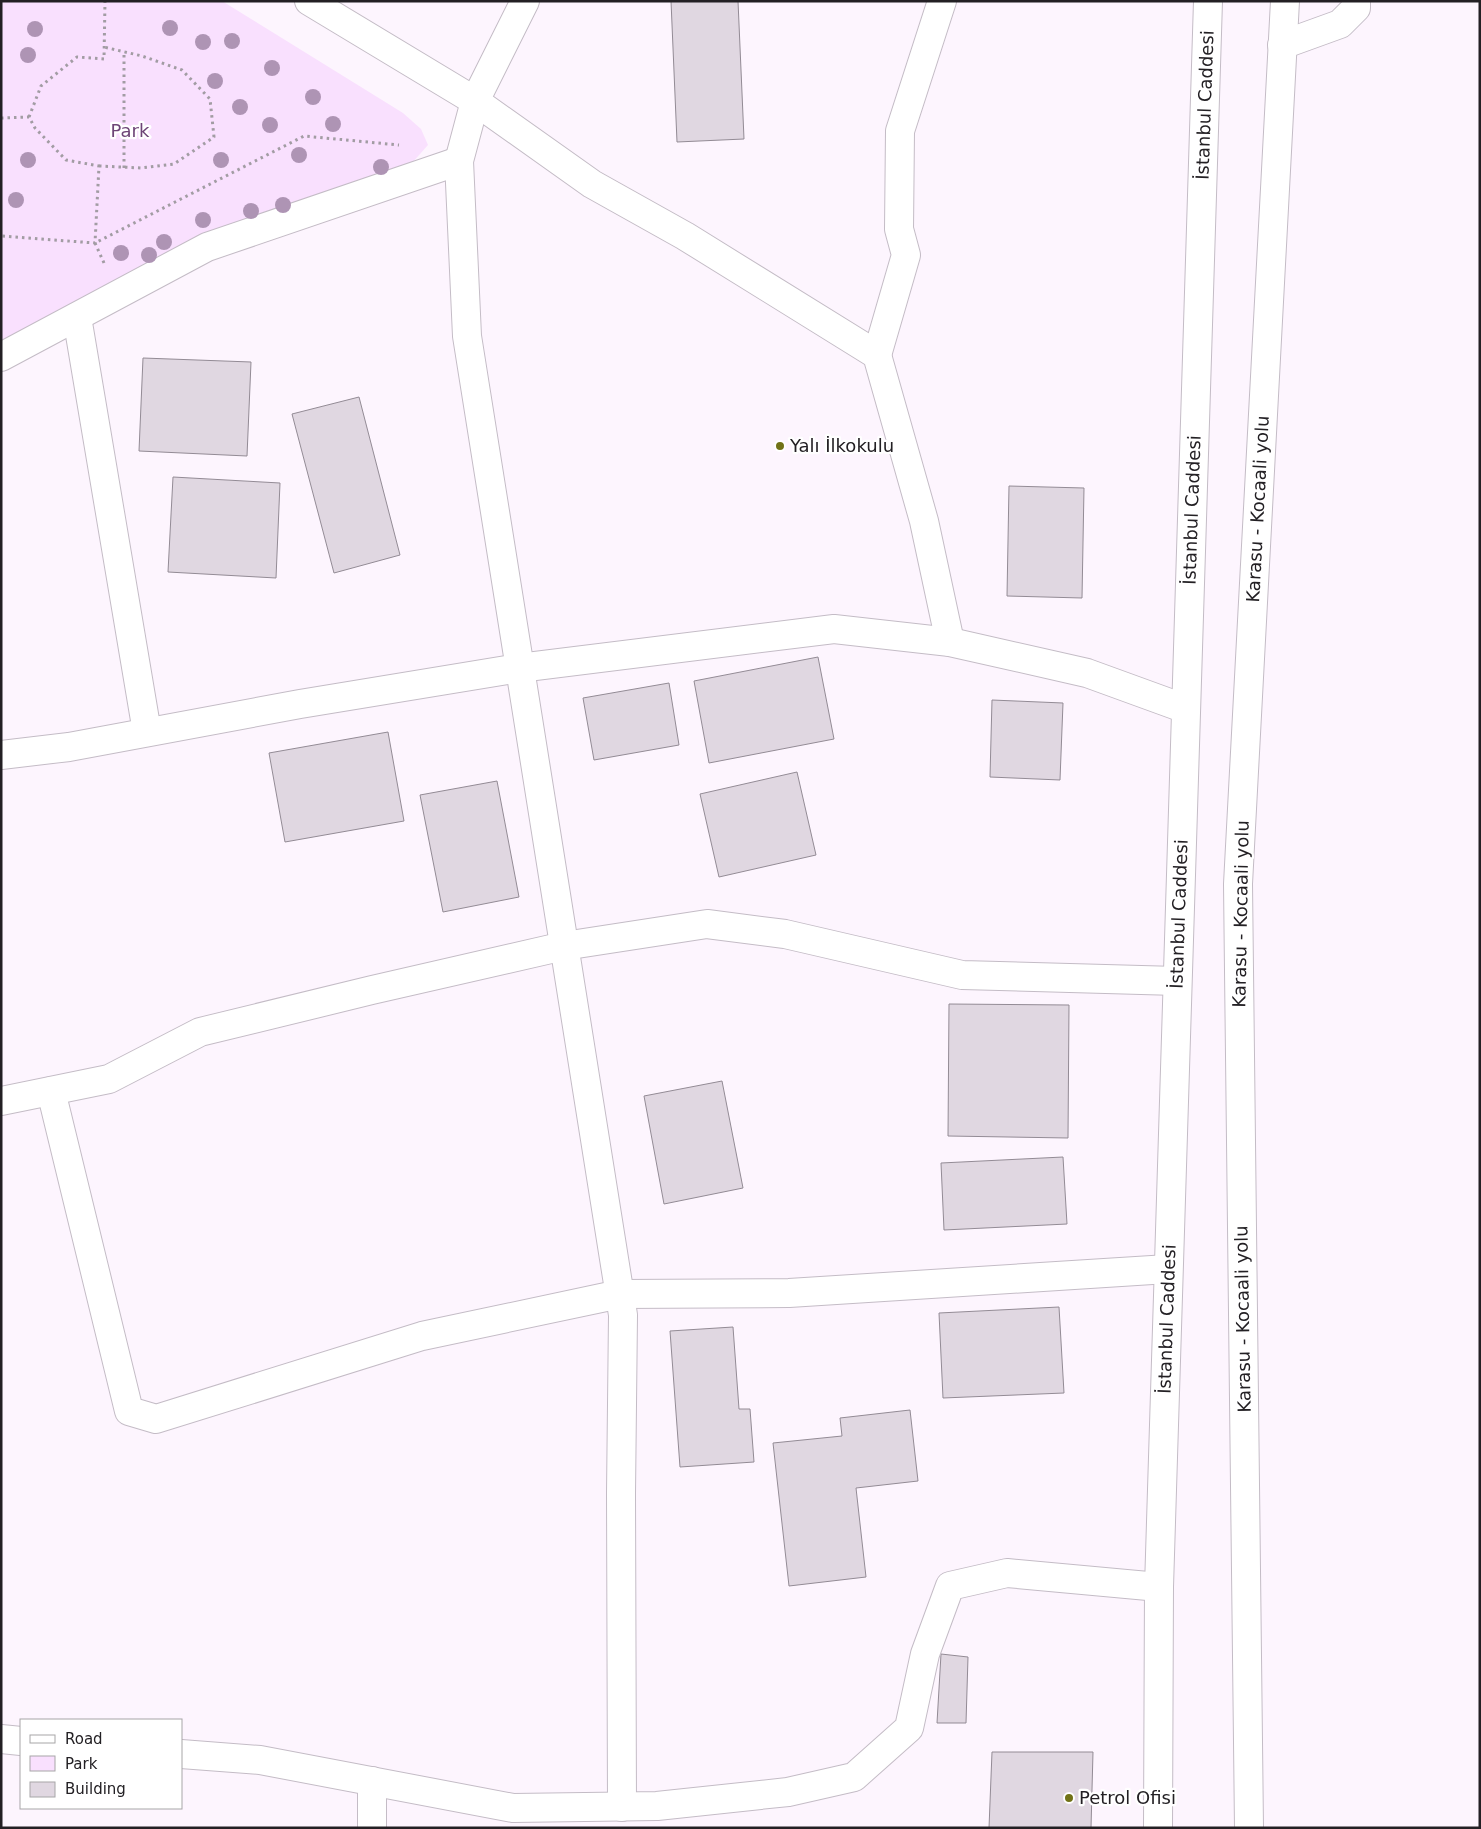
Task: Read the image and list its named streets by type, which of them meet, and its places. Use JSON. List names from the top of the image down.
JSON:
{
  "streets": {
    "main road": ["İstanbul Caddesi", "Karasu - Kocaali yolu"]
  },
  "parks": ["Park"],
  "places": ["Yalı İlkokulu", "Petrol Ofisi"],
  "legend": ["Road", "Park", "Building"]
}
